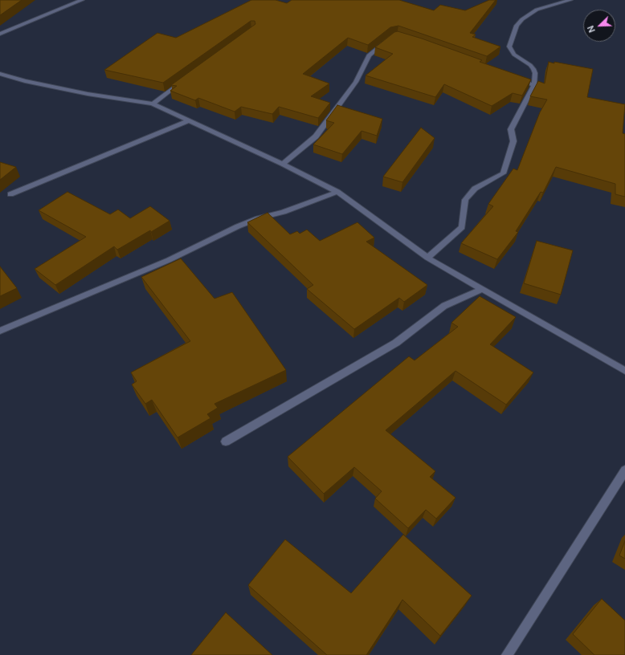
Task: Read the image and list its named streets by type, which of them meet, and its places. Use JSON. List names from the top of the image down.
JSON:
{
  "north": "bottom left"
}
